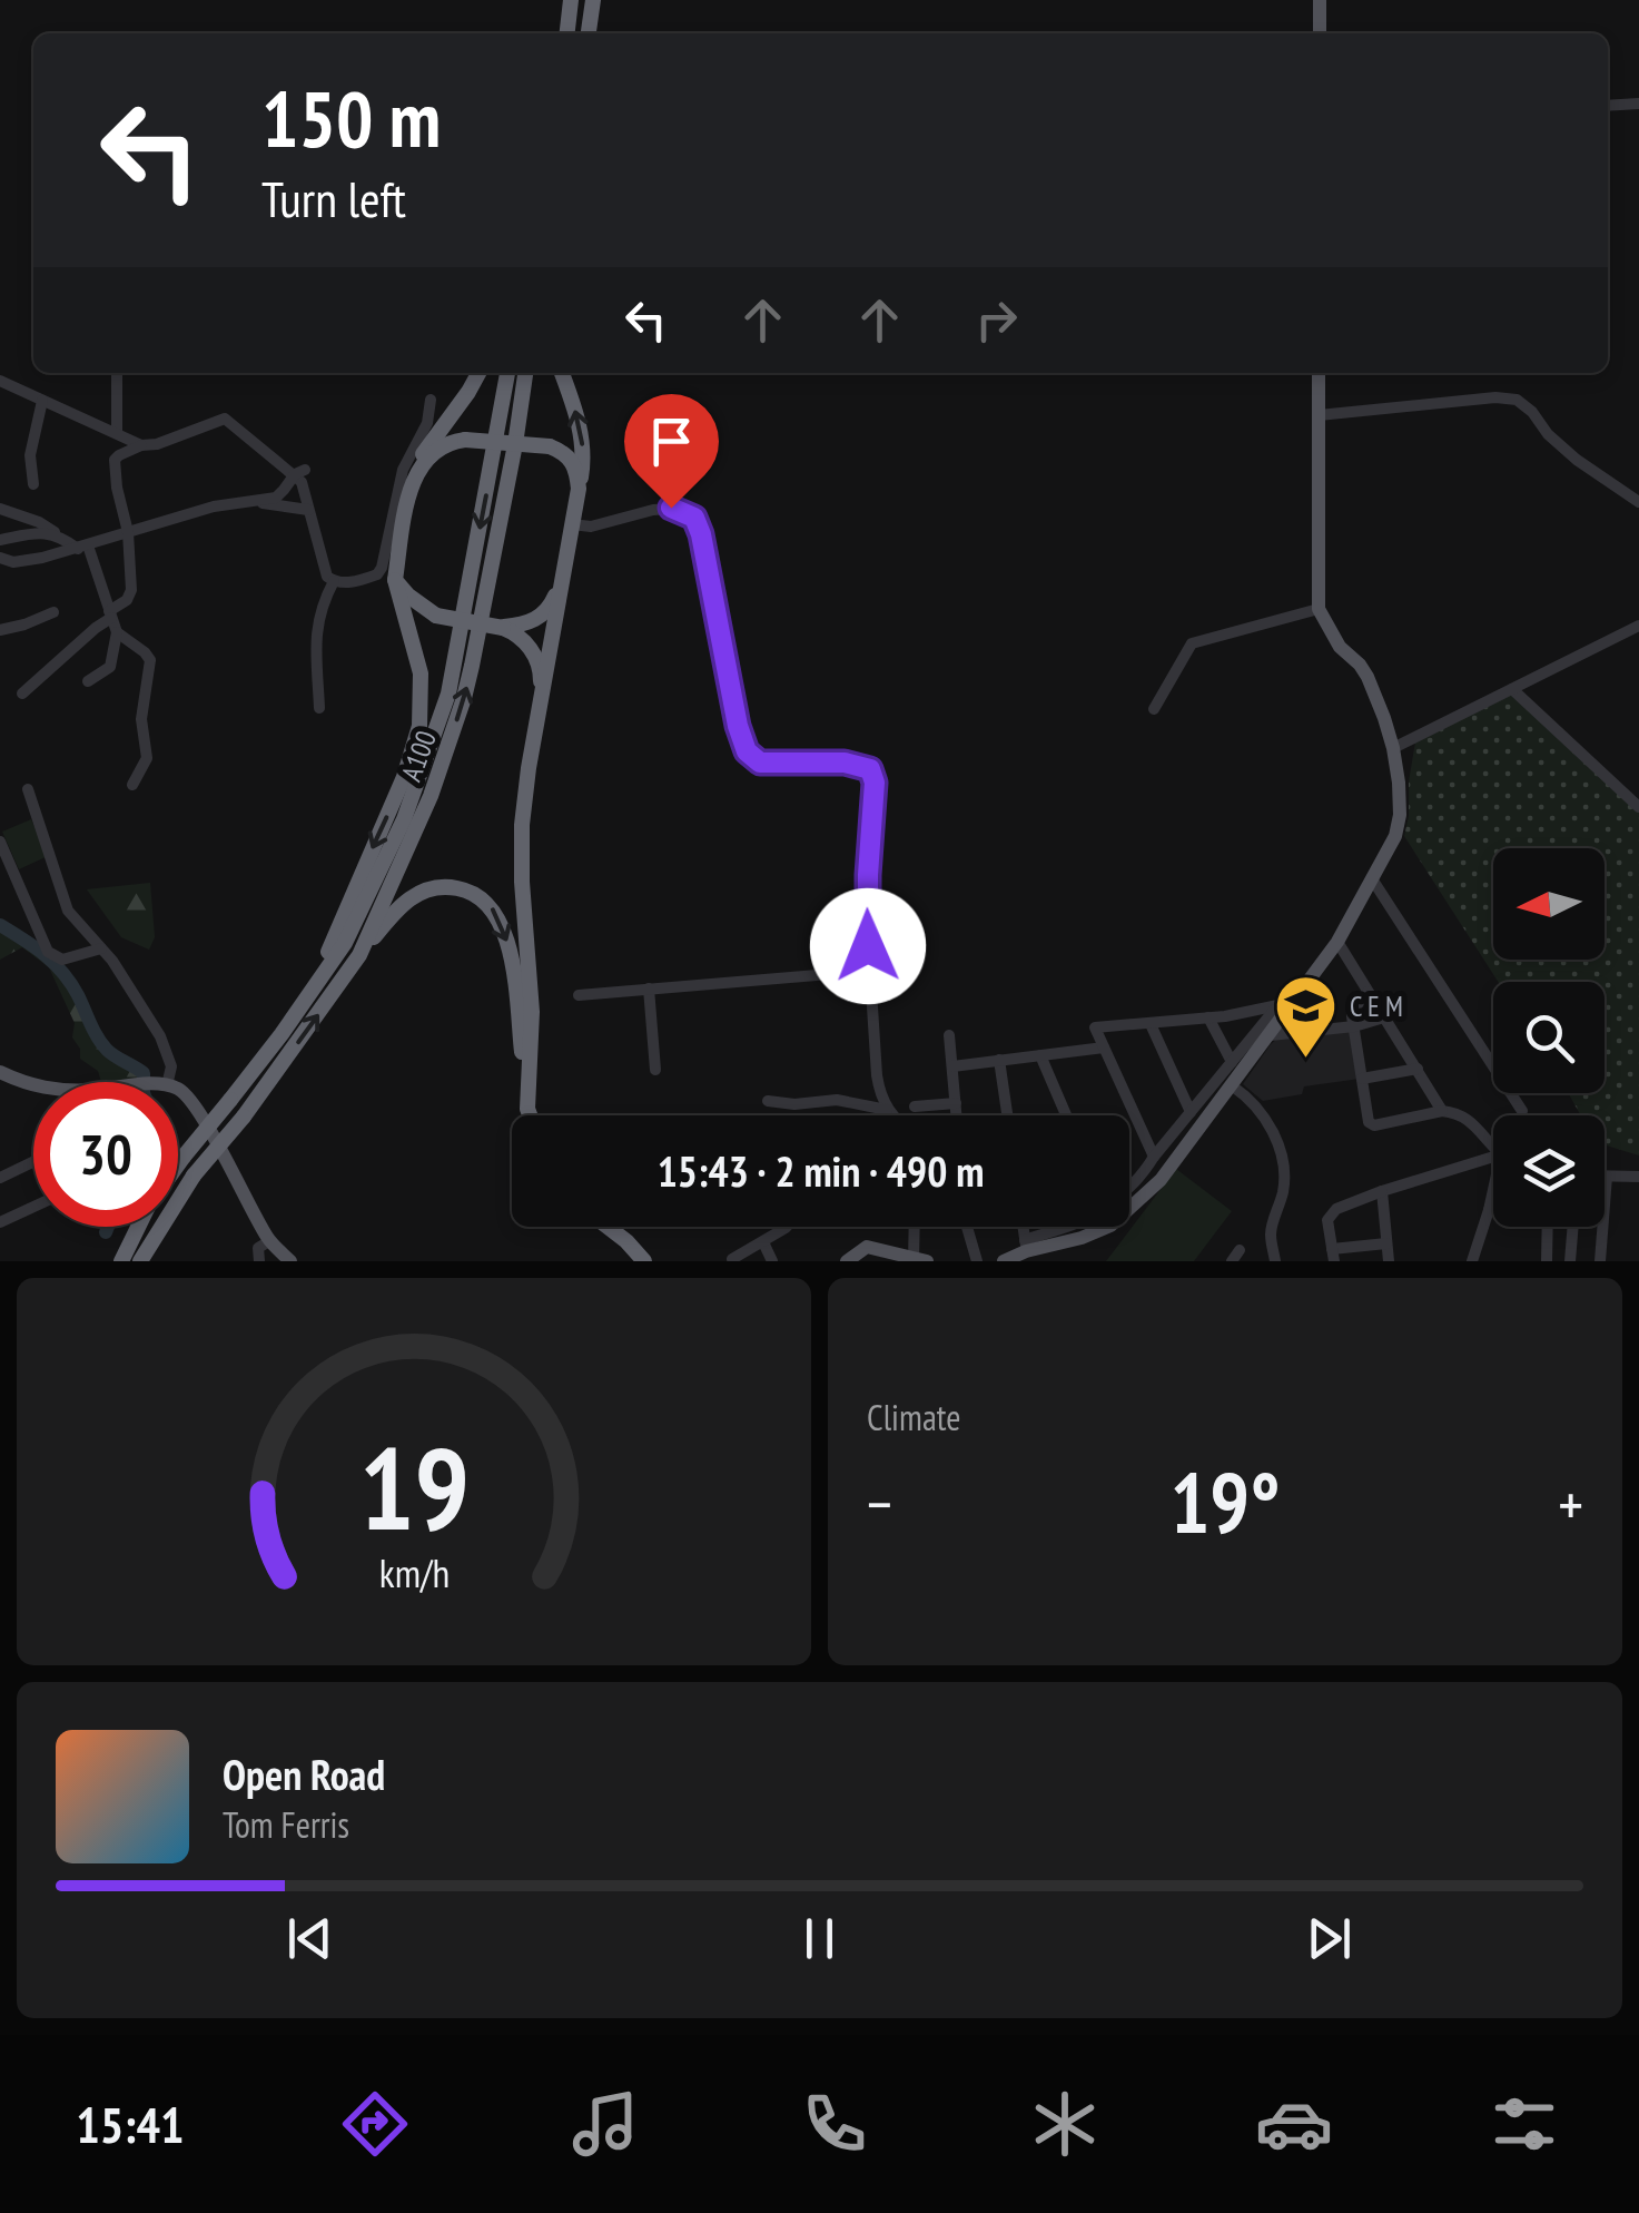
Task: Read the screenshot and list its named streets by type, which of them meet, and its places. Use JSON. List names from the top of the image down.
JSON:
{
  "streets": {
    "highway": ["A100"]
  },
  "places": {
    "school or university": ["C E M"]
  },
  "north": "left",
  "page": {
    "turn": ["150 m", "Turn left"],
    "limit": "30",
    "trip": "15:43 · 2 min · 490 m",
    "tile": "Climate",
    "heat": ["−", "19°", "+"],
    "song": ["Open Road", "Tom Ferris"],
    "tabs": "15:41",
    "gauge": ["19", "km/h"]
  }
}
